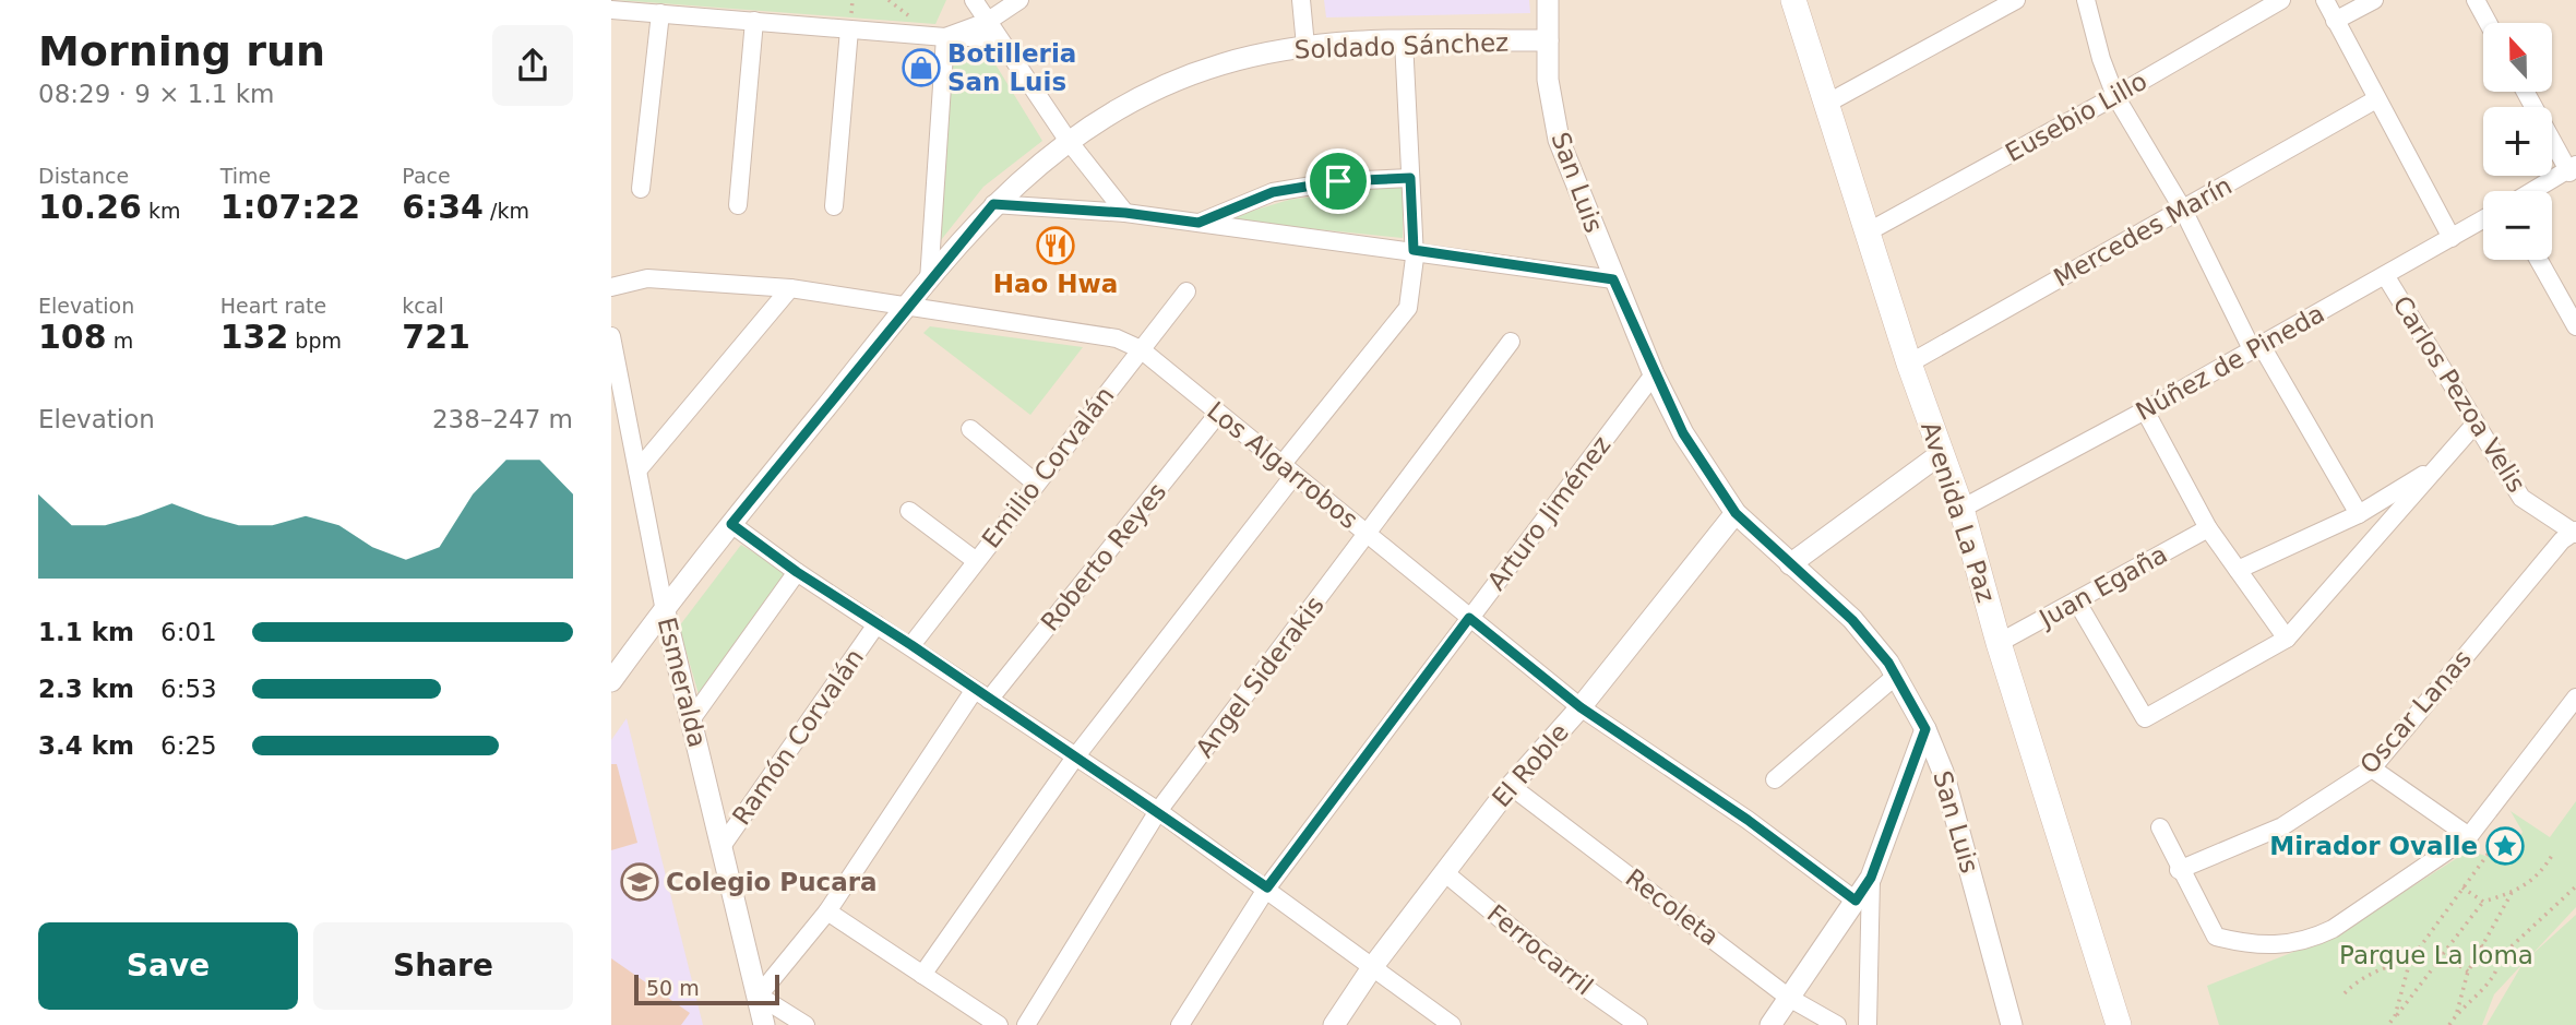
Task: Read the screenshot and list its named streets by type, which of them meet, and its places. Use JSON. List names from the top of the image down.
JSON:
{
  "streets": {
    "main road": ["Avenida La Paz"],
    "street": [
      "Soldado Sánchez",
      "Eusebio Lillo",
      "San Luis",
      "Mercedes Marín",
      "Núñez de Pineda",
      "Carlos Pezoa Velis",
      "Los Algarrobos",
      "Emilio Corvalán",
      "Arturo Jiménez",
      "Roberto Reyes",
      "Juan Egaña",
      "Angel Siderakis",
      "Esmeralda",
      "Oscar Lanas",
      "Ramón Corvalán",
      "El Roble",
      "Recoleta",
      "Ferrocarril"
    ]
  },
  "crossings": [
    ["Soldado Sánchez", "San Luis"],
    ["Soldado Sánchez", "Los Algarrobos"],
    ["Soldado Sánchez", "Esmeralda"],
    ["Eusebio Lillo", "Avenida La Paz"],
    ["San Luis", "Arturo Jiménez"],
    ["San Luis", "El Roble"],
    ["Mercedes Marín", "Avenida La Paz"],
    ["Núñez de Pineda", "Carlos Pezoa Velis"],
    ["Núñez de Pineda", "Avenida La Paz"],
    ["Carlos Pezoa Velis", "Oscar Lanas"],
    ["Los Algarrobos", "Emilio Corvalán"],
    ["Los Algarrobos", "Arturo Jiménez"],
    ["Los Algarrobos", "Roberto Reyes"],
    ["Los Algarrobos", "Angel Siderakis"],
    ["Los Algarrobos", "El Roble"],
    ["Avenida La Paz", "Juan Egaña"],
    ["Roberto Reyes", "Esmeralda"],
    ["Esmeralda", "Ramón Corvalán"],
    ["El Roble", "Recoleta"],
    ["El Roble", "Ferrocarril"]
  ],
  "parks": ["Parque La loma"],
  "places": {
    "shop": ["Botilleria San Luis"],
    "restaurant": ["Hao Hwa"],
    "place": ["Mirador Ovalle"],
    "school or university": ["Colegio Pucara"]
  },
  "scale_bar": "50 m",
  "north": "top",
  "page": {
    "heading": ["Morning run", "08:29 · 9 × 1.1 km"],
    "map_buttons": ["+", "−"],
    "stats": [
      ["Distance", "10.26 km"],
      ["Time", "1:07:22"],
      ["Pace", "6:34 /km"],
      ["Elevation", "108 m"],
      ["Heart rate", "132 bpm"],
      ["kcal", "721"]
    ],
    "chart": ["Elevation", "238–247 m"],
    "list": [
      {
        "name": "1.1 km",
        "note": "6:01"
      },
      {
        "name": "2.3 km",
        "note": "6:53"
      },
      {
        "name": "3.4 km",
        "note": "6:25"
      }
    ],
    "buttons": ["Save", "Share"],
    "scale": "50 m"
  }
}
